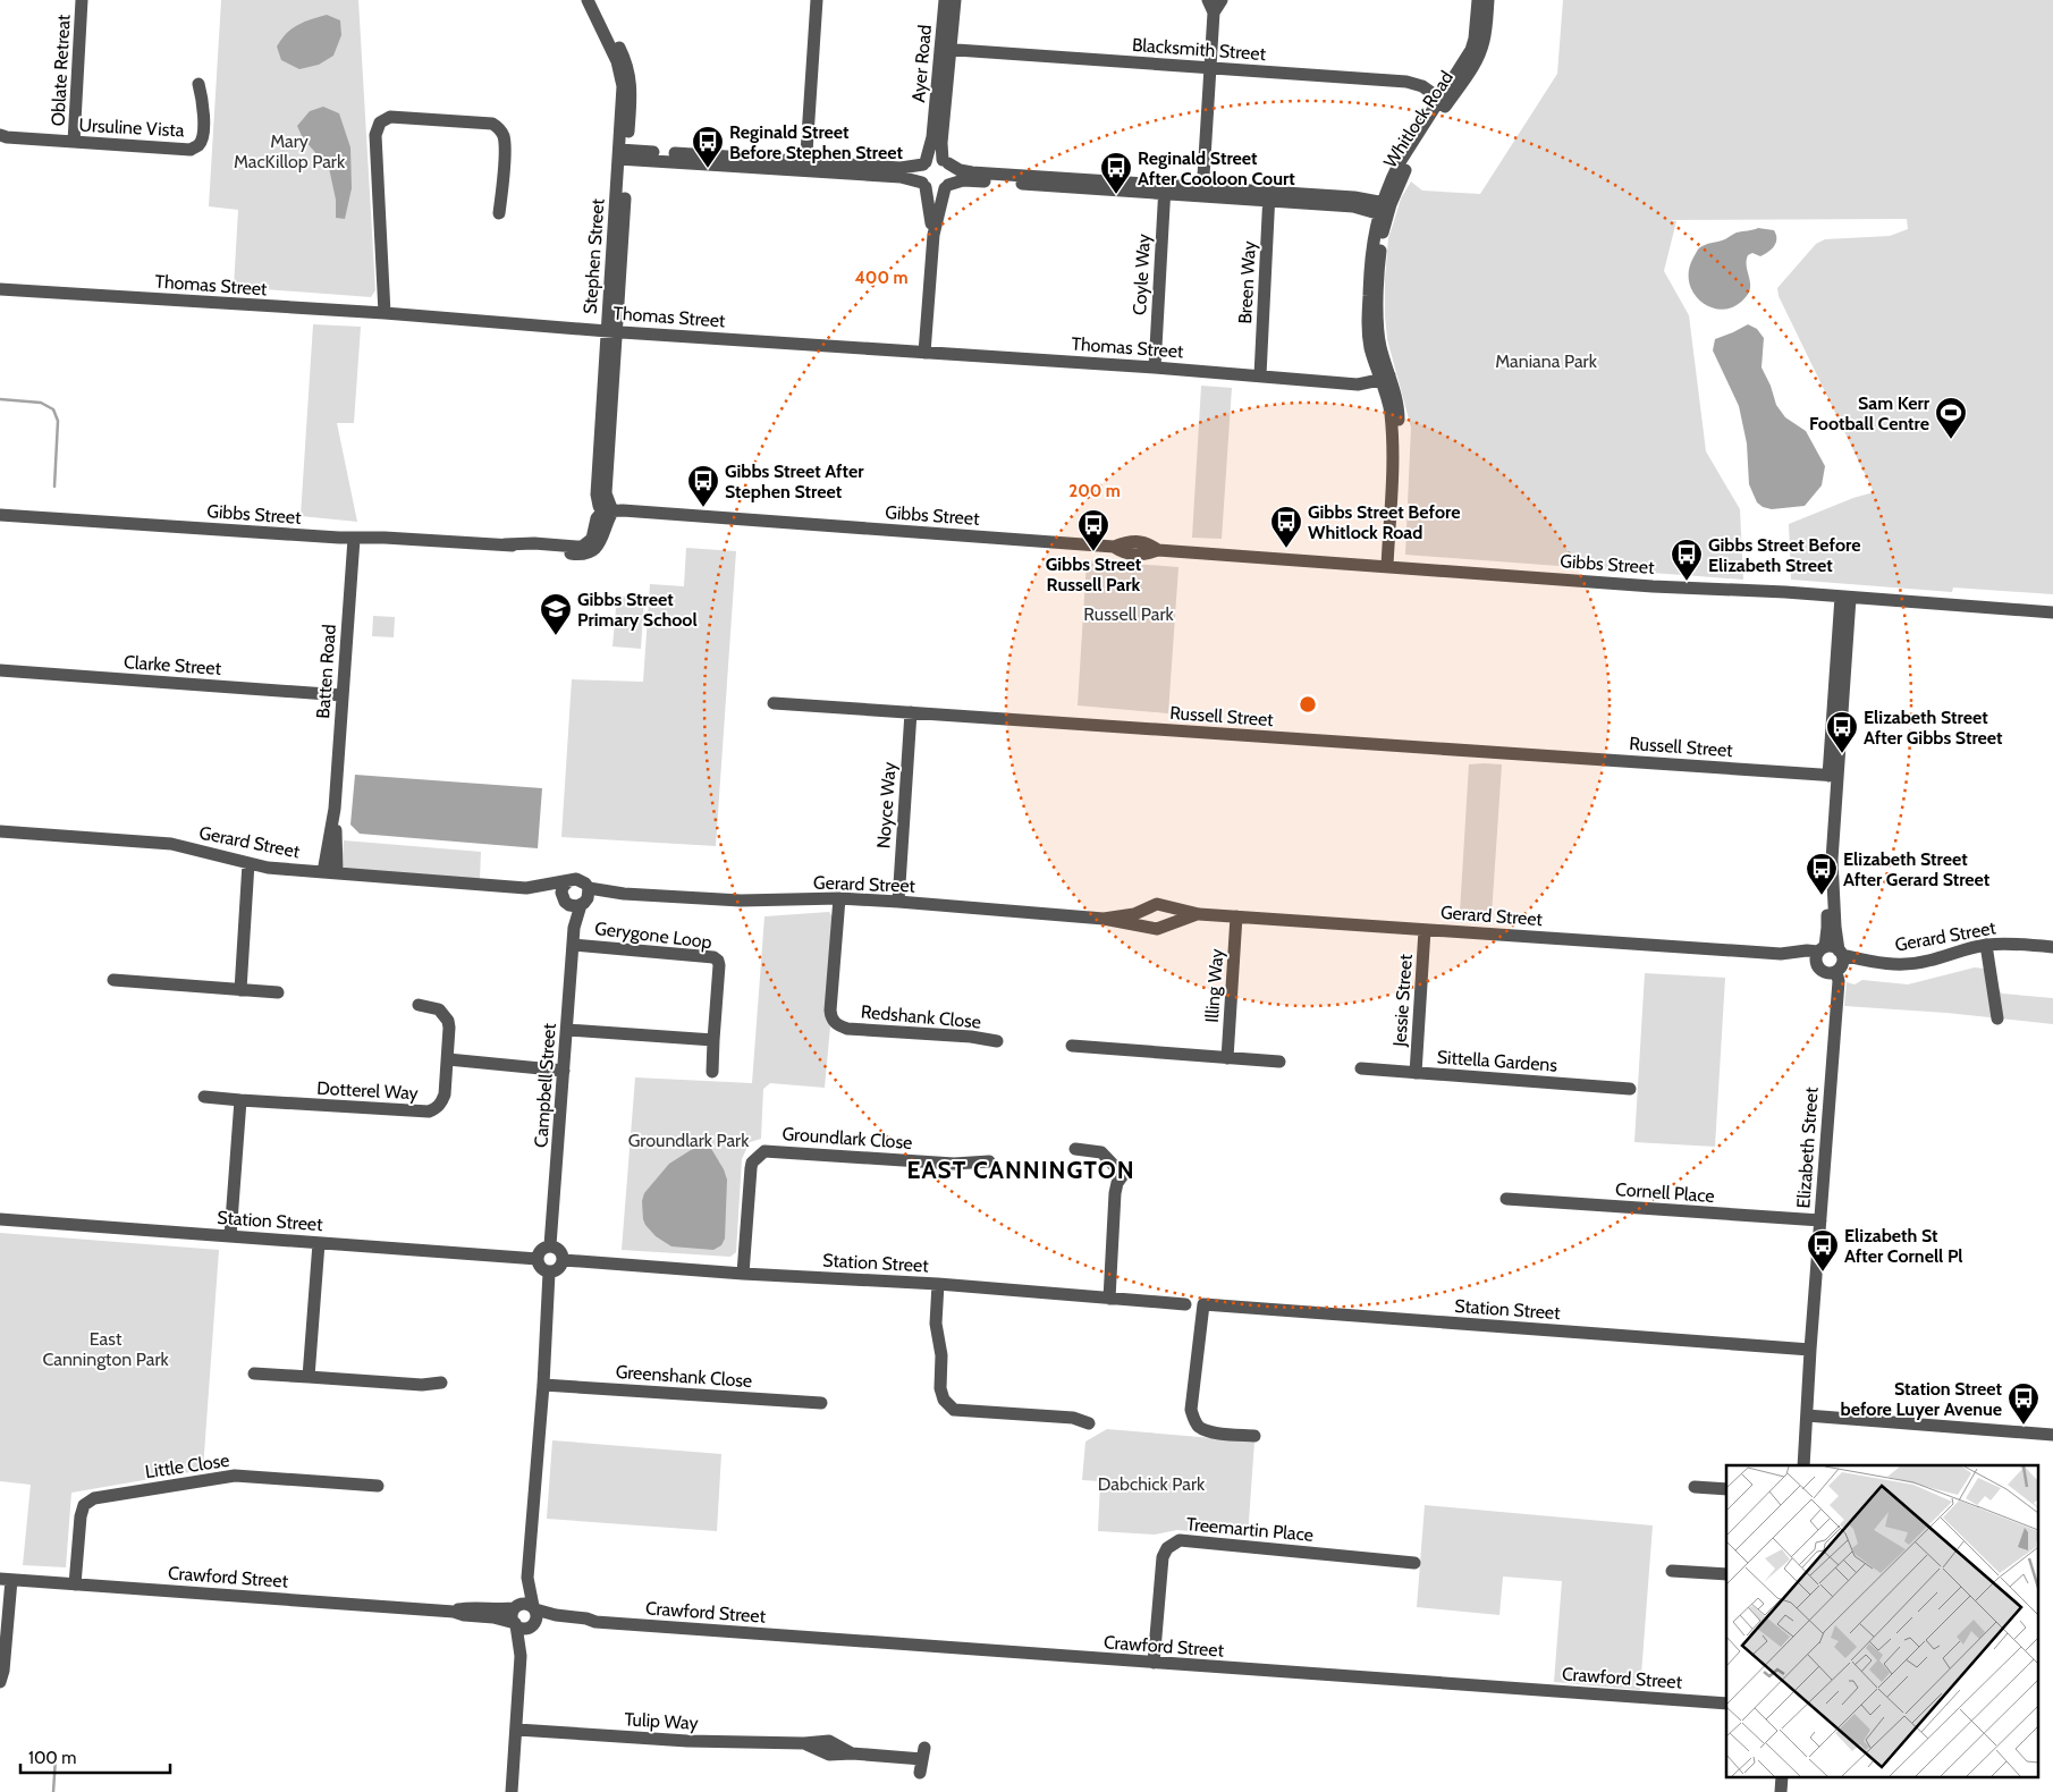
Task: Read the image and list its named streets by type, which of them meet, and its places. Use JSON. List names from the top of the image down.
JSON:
{
  "streets": {
    "street": [
      "Blacksmith Street",
      "Ayer Road",
      "Oblate Retreat",
      "Whitlock Road",
      "Ursuline Vista",
      "Stephen Street",
      "Coyle Way",
      "Breen Way",
      "Thomas Street",
      "Gibbs Street",
      "Clarke Street",
      "Batten Road",
      "Russell Street",
      "Noyce Way",
      "Gerard Street",
      "Gerygone Loop",
      "Illing Way",
      "Jessie Street",
      "Redshank Close",
      "Sittella Gardens",
      "Campbell Street",
      "Dotterel Way",
      "Groundlark Close",
      "Elizabeth Street",
      "Cornell Place",
      "Station Street",
      "Greenshank Close",
      "Little Close",
      "Treemartin Place",
      "Crawford Street",
      "Tulip Way"
    ]
  },
  "crossings": [
    ["Blacksmith Street", "Ayer Road"],
    ["Blacksmith Street", "Whitlock Road"],
    ["Oblate Retreat", "Ursuline Vista"],
    ["Whitlock Road", "Thomas Street"],
    ["Whitlock Road", "Gibbs Street"],
    ["Stephen Street", "Thomas Street"],
    ["Stephen Street", "Gibbs Street"],
    ["Coyle Way", "Thomas Street"],
    ["Breen Way", "Thomas Street"],
    ["Gibbs Street", "Batten Road"],
    ["Clarke Street", "Batten Road"],
    ["Batten Road", "Gerard Street"],
    ["Russell Street", "Noyce Way"],
    ["Noyce Way", "Gerard Street"],
    ["Gerard Street", "Illing Way"],
    ["Gerard Street", "Jessie Street"],
    ["Gerard Street", "Redshank Close"],
    ["Gerard Street", "Campbell Street"],
    ["Gerard Street", "Elizabeth Street"],
    ["Gerygone Loop", "Campbell Street"],
    ["Jessie Street", "Sittella Gardens"],
    ["Campbell Street", "Station Street"],
    ["Groundlark Close", "Station Street"],
    ["Elizabeth Street", "Cornell Place"],
    ["Elizabeth Street", "Station Street"],
    ["Little Close", "Crawford Street"],
    ["Treemartin Place", "Crawford Street"]
  ],
  "districts": ["EAST CANNINGTON"],
  "parks": [
    "Mary MacKillop Park",
    "Maniana Park",
    "Russell Park",
    "Groundlark Park",
    "East Cannington Park",
    "Dabchick Park"
  ],
  "places": {
    "bus stop": [
      "Reginald Street Before Stephen Street",
      "Reginald Street After Cooloon Court",
      "Gibbs Street After Stephen Street",
      "Gibbs Street Before Whitlock Road",
      "Gibbs Street Russell Park",
      "Gibbs Street Before Elizabeth Street",
      "Elizabeth Street After Gibbs Street",
      "Elizabeth Street After Gerard Street",
      "Elizabeth St After Cornell Pl",
      "Station Street before Luyer Avenue"
    ],
    "sports": ["Sam Kerr Football Centre"],
    "school or university": ["Gibbs Street Primary School"]
  },
  "scale_bar": "100 m",
  "rings": ["400 m", "200 m"]
}
